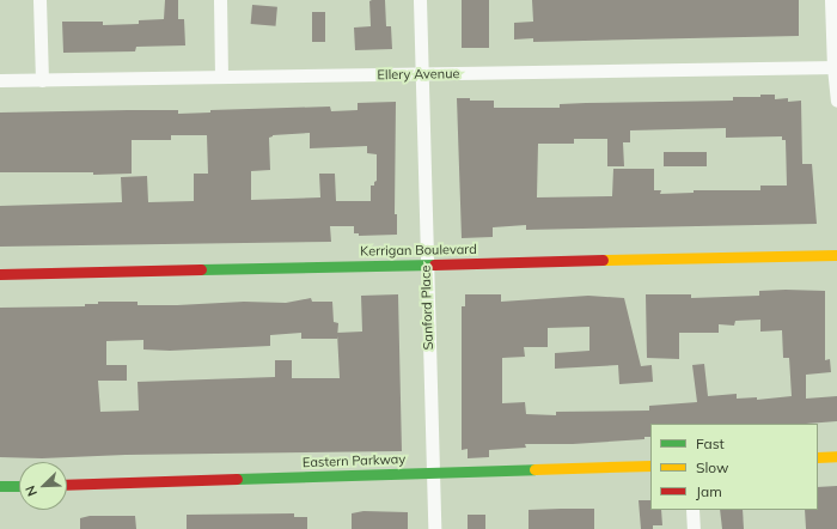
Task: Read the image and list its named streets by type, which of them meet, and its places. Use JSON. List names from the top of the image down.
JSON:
{
  "streets": {
    "street": [
      "Ellery Avenue",
      "Kerrigan Boulevard",
      "Sanford Place",
      "Eastern Parkway"
    ]
  },
  "crossings": [
    ["Ellery Avenue", "Sanford Place"],
    ["Kerrigan Boulevard", "Sanford Place"],
    ["Sanford Place", "Eastern Parkway"]
  ],
  "legend": ["Fast", "Slow", "Jam"],
  "north": "bottom left"
}
